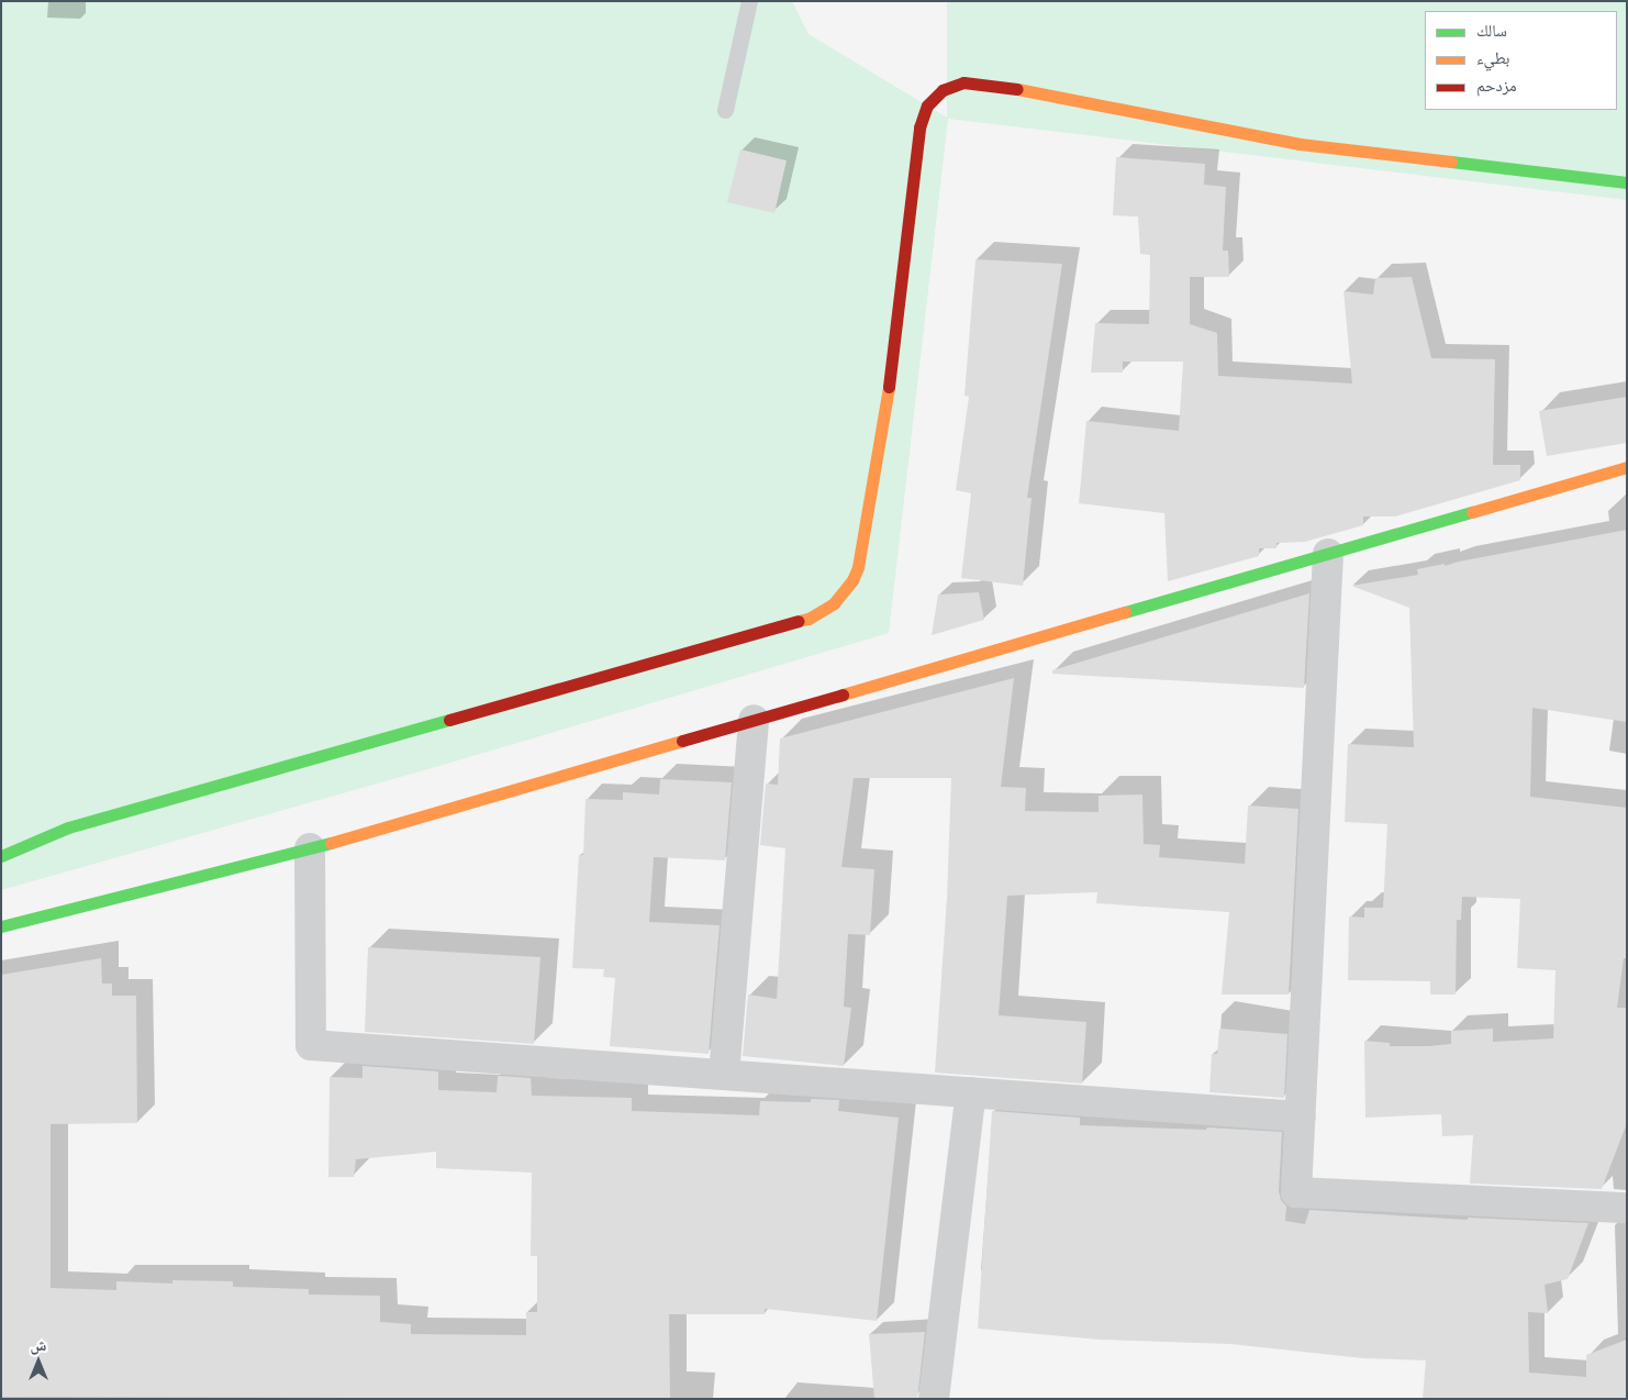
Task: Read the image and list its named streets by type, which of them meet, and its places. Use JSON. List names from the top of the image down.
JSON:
{
  "legend": ["سالك", "بطيء", "مزدحم"],
  "north": "top"
}
